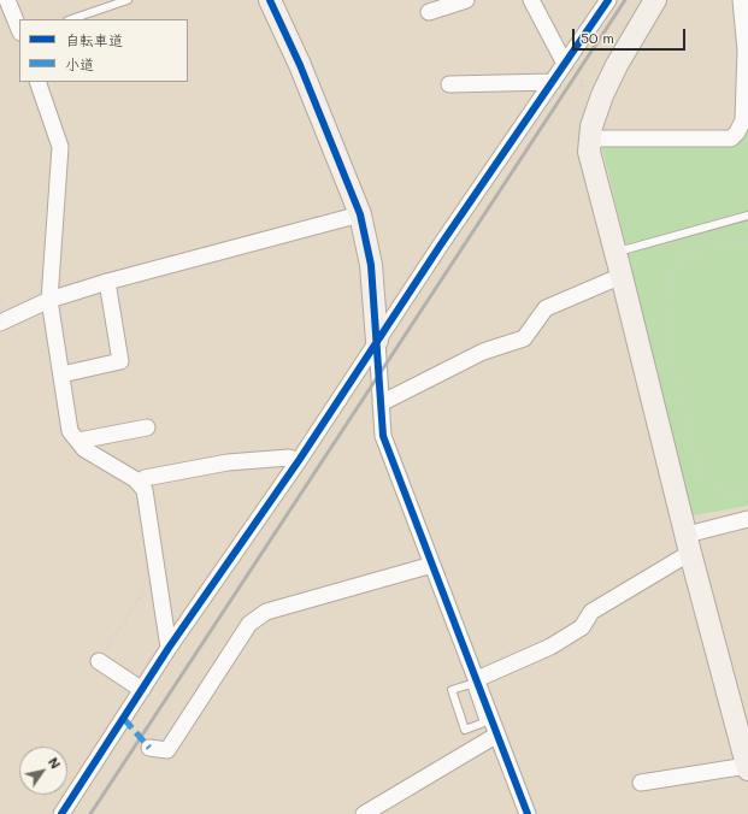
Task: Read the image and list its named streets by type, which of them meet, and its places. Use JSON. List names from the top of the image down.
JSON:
{
  "legend": ["自転車道", "小道"],
  "scale_bar": "50 m",
  "north": "top right"
}
